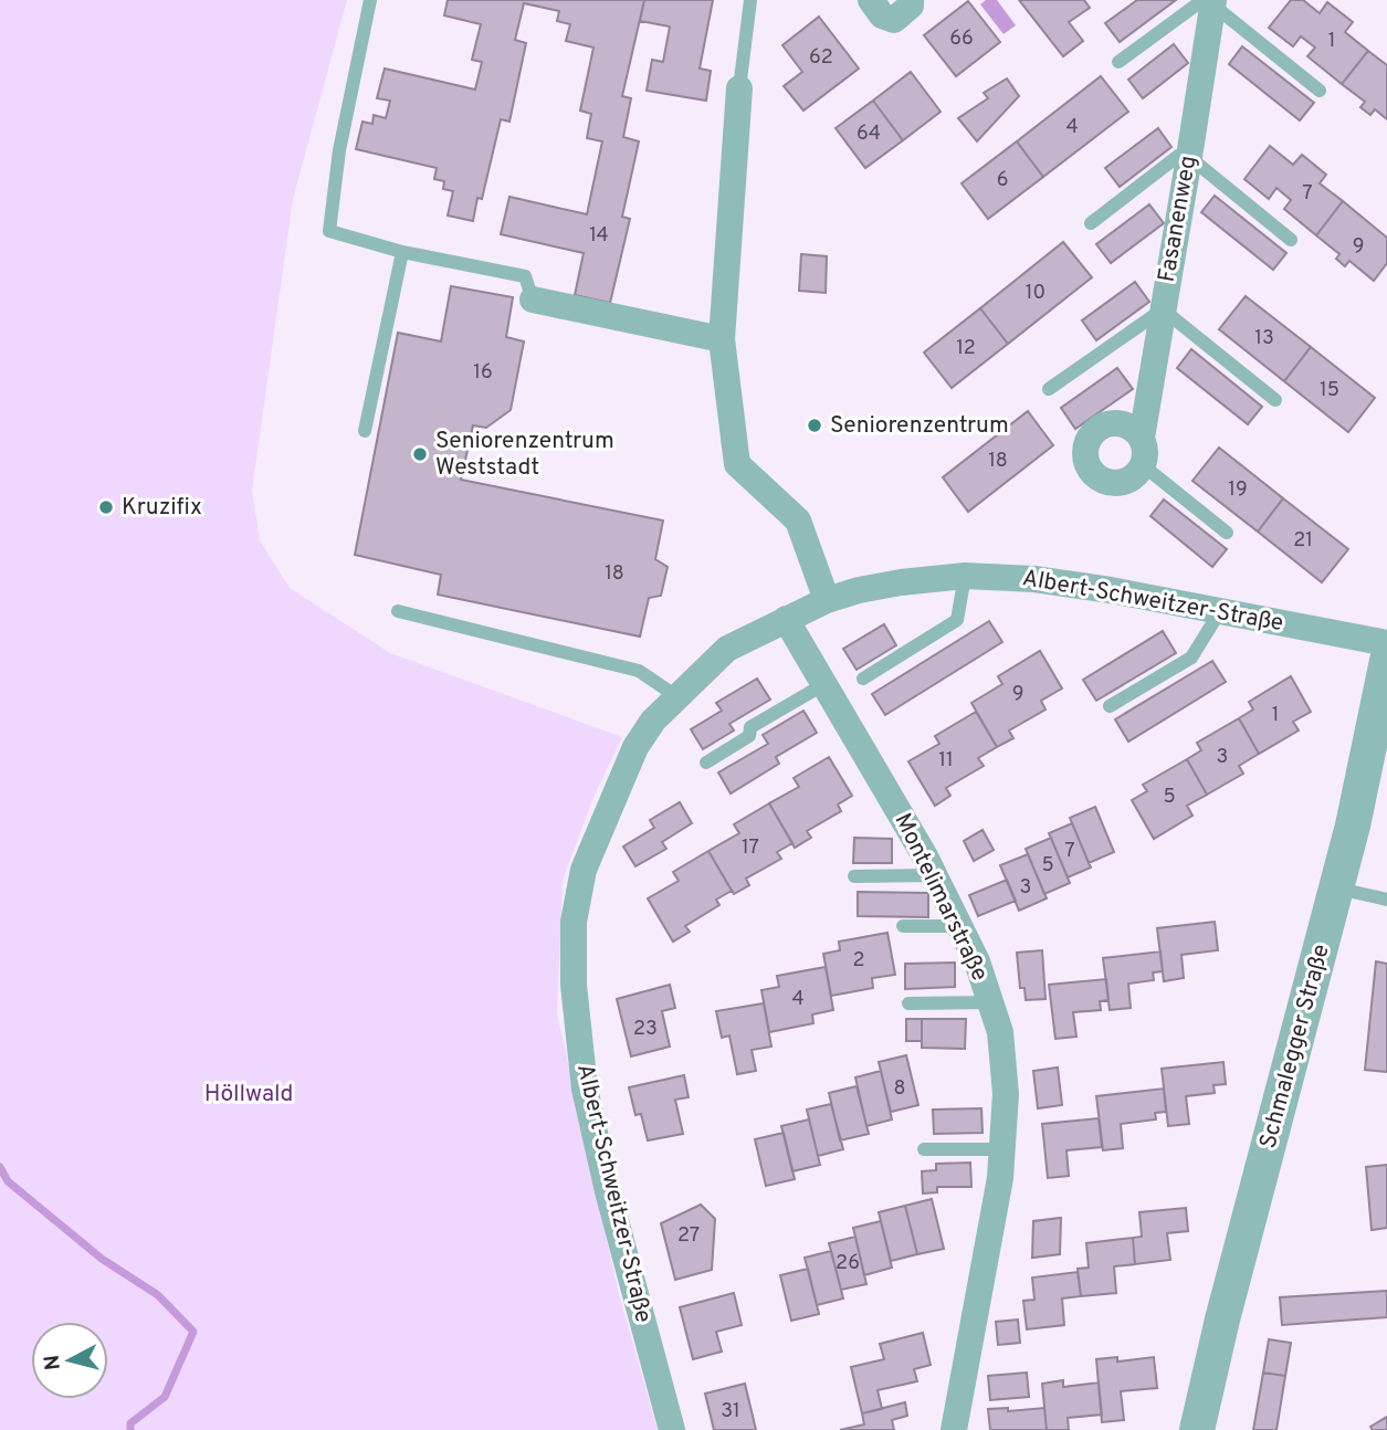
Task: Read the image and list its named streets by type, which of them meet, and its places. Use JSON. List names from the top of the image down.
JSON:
{
  "streets": {
    "street": [
      "Fasanenweg",
      "Albert-Schweitzer-Straße",
      "Montelimarstraße",
      "Schmalegger Straße"
    ]
  },
  "crossings": [
    ["Albert-Schweitzer-Straße", "Montelimarstraße"]
  ],
  "parks": ["Höllwald"],
  "places": ["Seniorenzentrum", "Seniorenzentrum Weststadt", "Kruzifix"],
  "house_numbers": [
    "66",
    "1",
    "62",
    "4",
    "64",
    "6",
    "7",
    "14",
    "9",
    "10",
    "13",
    "12",
    "16",
    "15",
    "18",
    "19",
    "21",
    "18",
    "9",
    "1",
    "3",
    "11",
    "5",
    "17",
    "7",
    "5",
    "3",
    "2",
    "4",
    "23",
    "8",
    "27",
    "26",
    "31"
  ],
  "north": "left"
}
